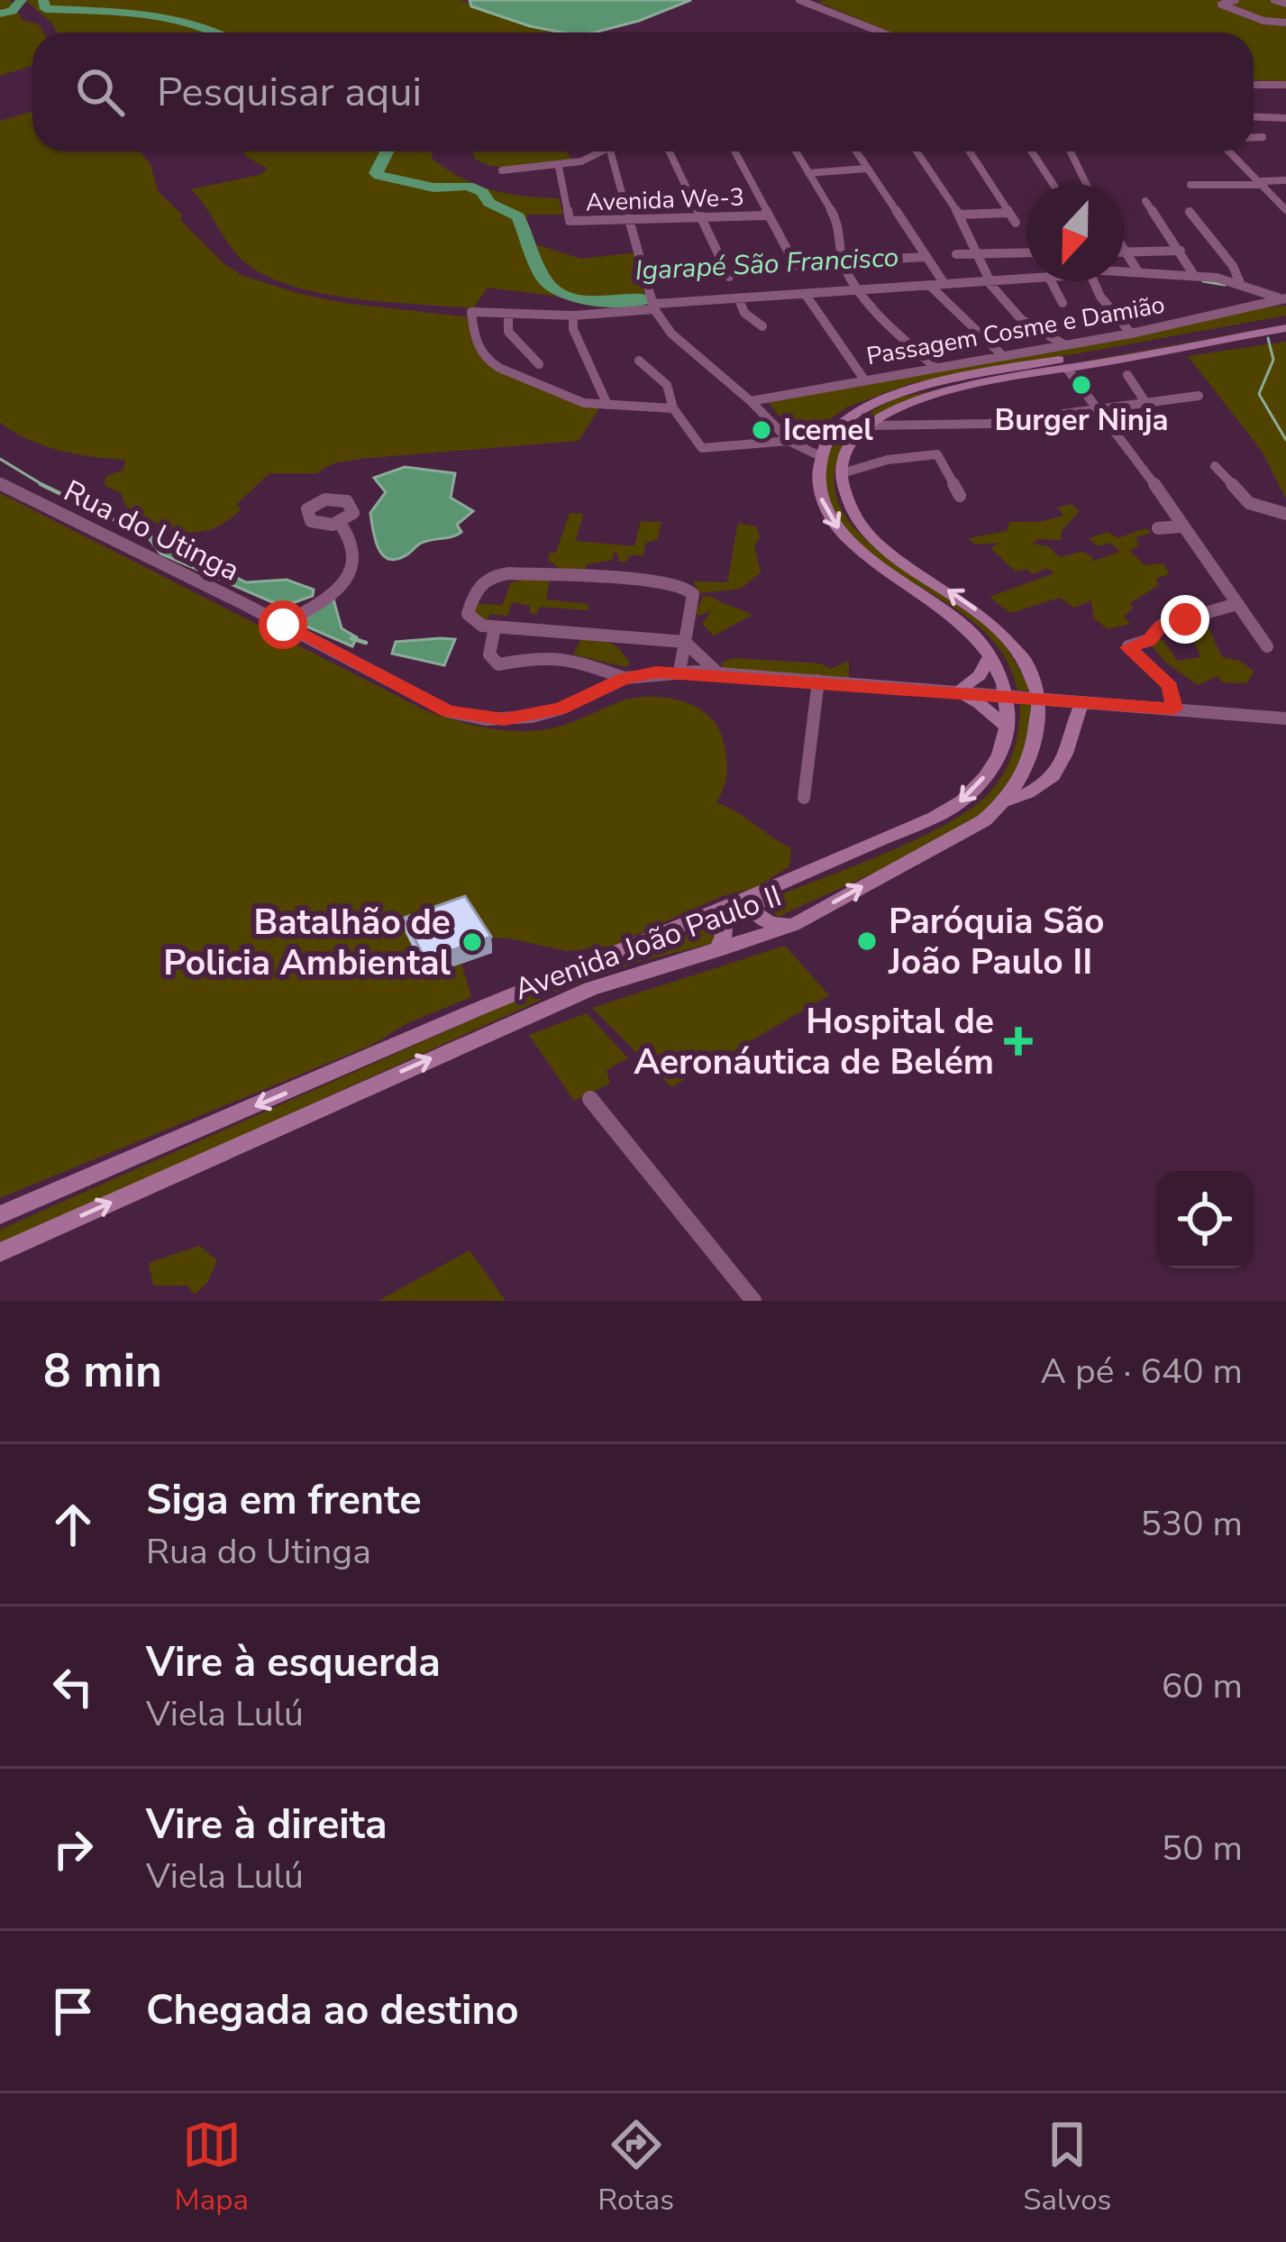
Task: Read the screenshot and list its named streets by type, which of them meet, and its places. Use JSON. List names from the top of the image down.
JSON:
{
  "streets": {
    "main road": ["Avenida João Paulo II"],
    "street": ["Avenida We-3", "Passagem Cosme e Damião", "Rua do Utinga"]
  },
  "crossings": [
    ["Rua do Utinga", "Avenida João Paulo II"]
  ],
  "water": ["Igarapé São Francisco"],
  "places": {
    "other": [
      "Burger Ninja",
      "Icemel",
      "Paróquia São João Paulo II",
      "Batalhão de Policia Ambiental"
    ],
    "health": ["Hospital de Aeronáutica de Belém"]
  },
  "north": "bottom",
  "page": {
    "search": "Pesquisar aqui",
    "heading": ["8 min", "A pé · 640 m"],
    "list": [
      ["Siga em frente", "Rua do Utinga", "530 m"],
      ["Vire à esquerda", "Viela Lulú", "60 m"],
      ["Vire à direita", "Viela Lulú", "50 m"],
      "Chegada ao destino"
    ],
    "nav": ["Mapa", "Rotas", "Salvos"]
  }
}
